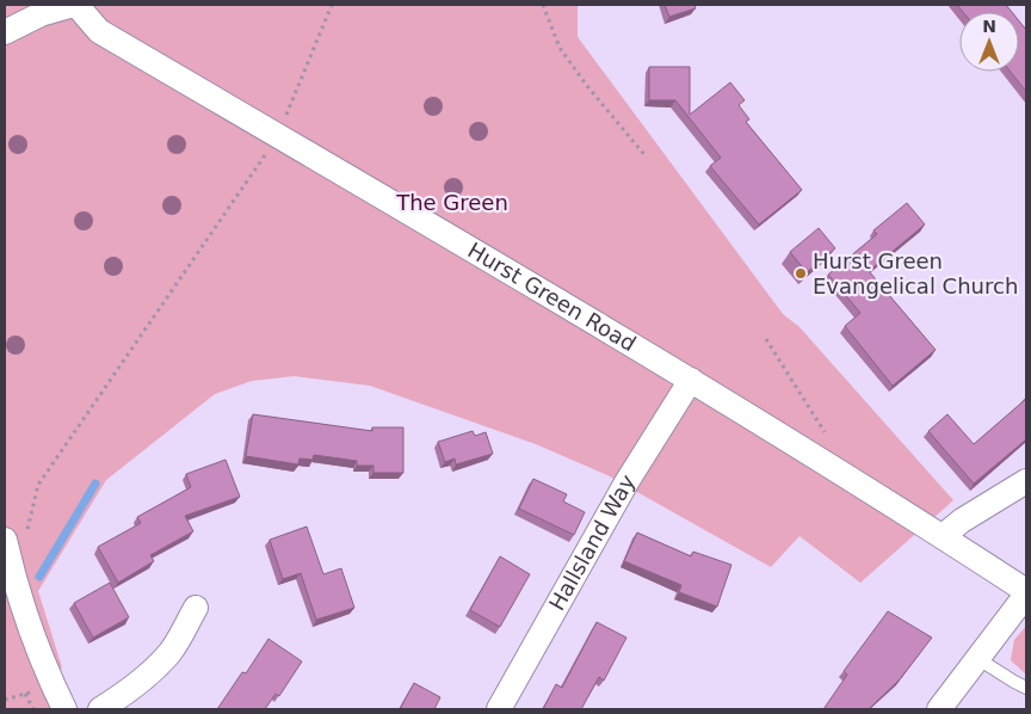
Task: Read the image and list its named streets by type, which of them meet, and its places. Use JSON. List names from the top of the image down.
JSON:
{
  "streets": {
    "street": ["Hurst Green Road", "Hallsland Way"]
  },
  "crossings": [
    ["Hurst Green Road", "Hallsland Way"]
  ],
  "parks": ["The Green"],
  "places": ["Hurst Green Evangelical Church"],
  "north": "top"
}
